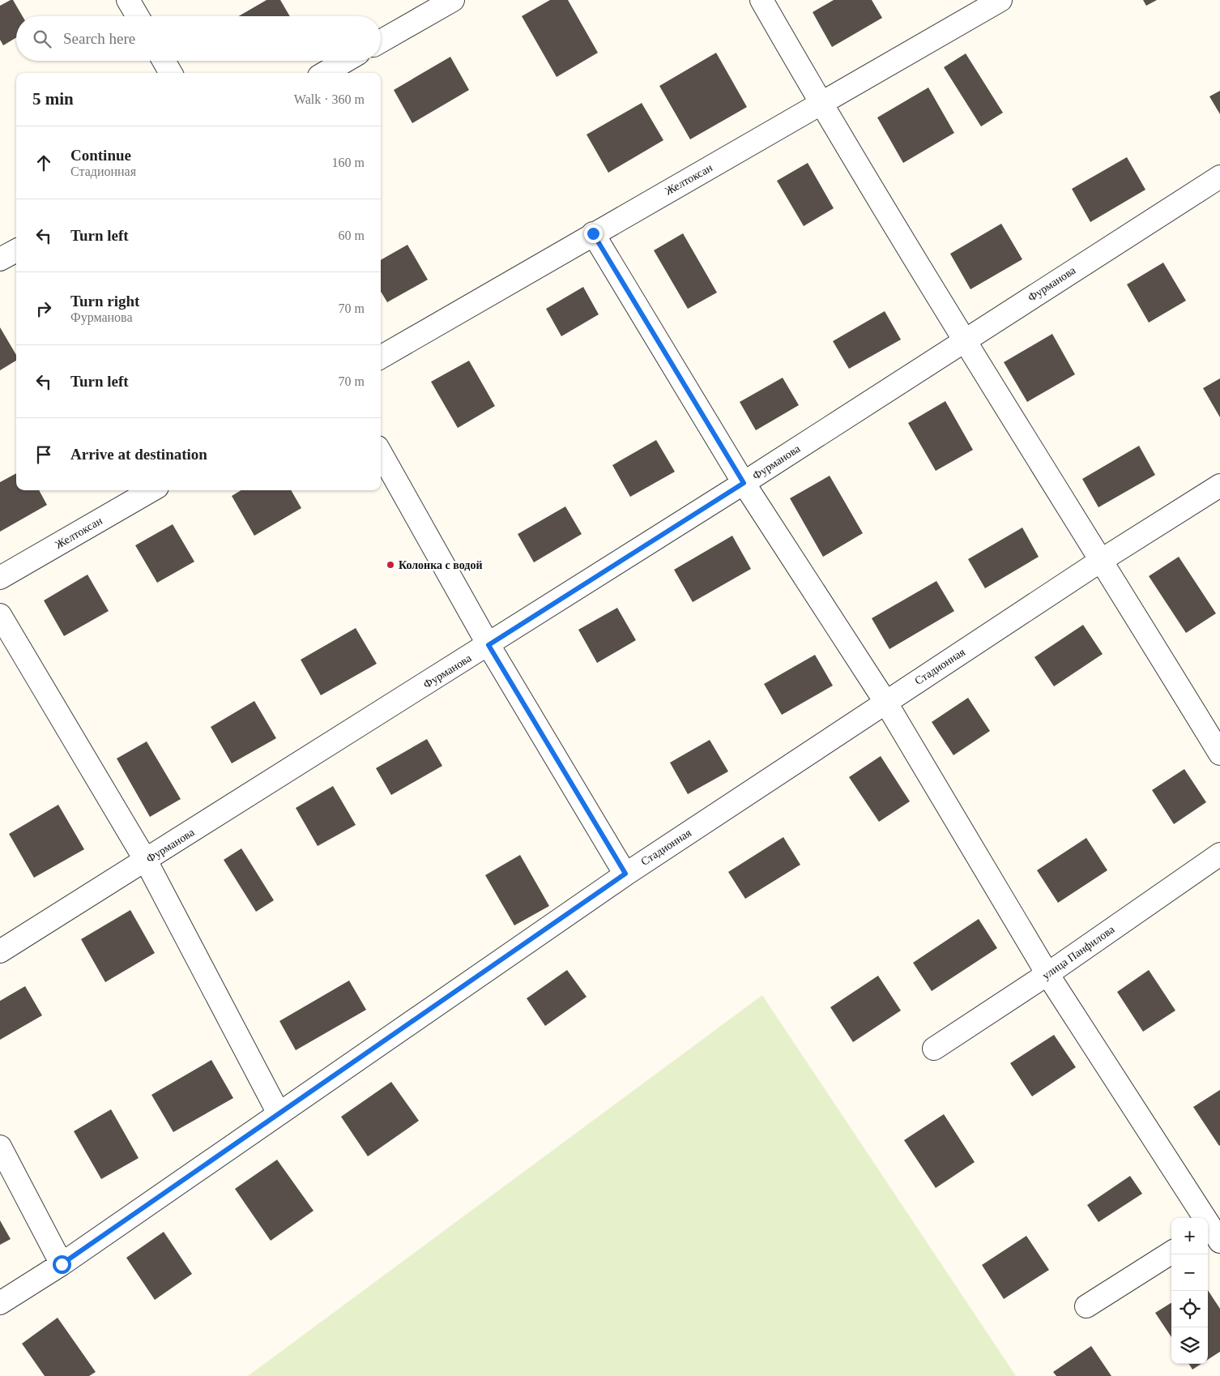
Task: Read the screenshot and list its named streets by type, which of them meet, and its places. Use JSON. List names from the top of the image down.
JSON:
{
  "streets": {
    "street": [
      "Желтоксан",
      "Фурманова",
      "Стадионная",
      "улица Панфилова"
    ]
  },
  "places": ["Колонка с водой"],
  "page": {
    "search": "Search here",
    "heading": ["5 min", "Walk · 360 m"],
    "list": [
      ["Continue", "Стадионная", "160 m"],
      ["Turn left", "60 m"],
      ["Turn right", "Фурманова", "70 m"],
      ["Turn left", "70 m"],
      "Arrive at destination"
    ],
    "map_buttons": ["+", "−"]
  }
}
